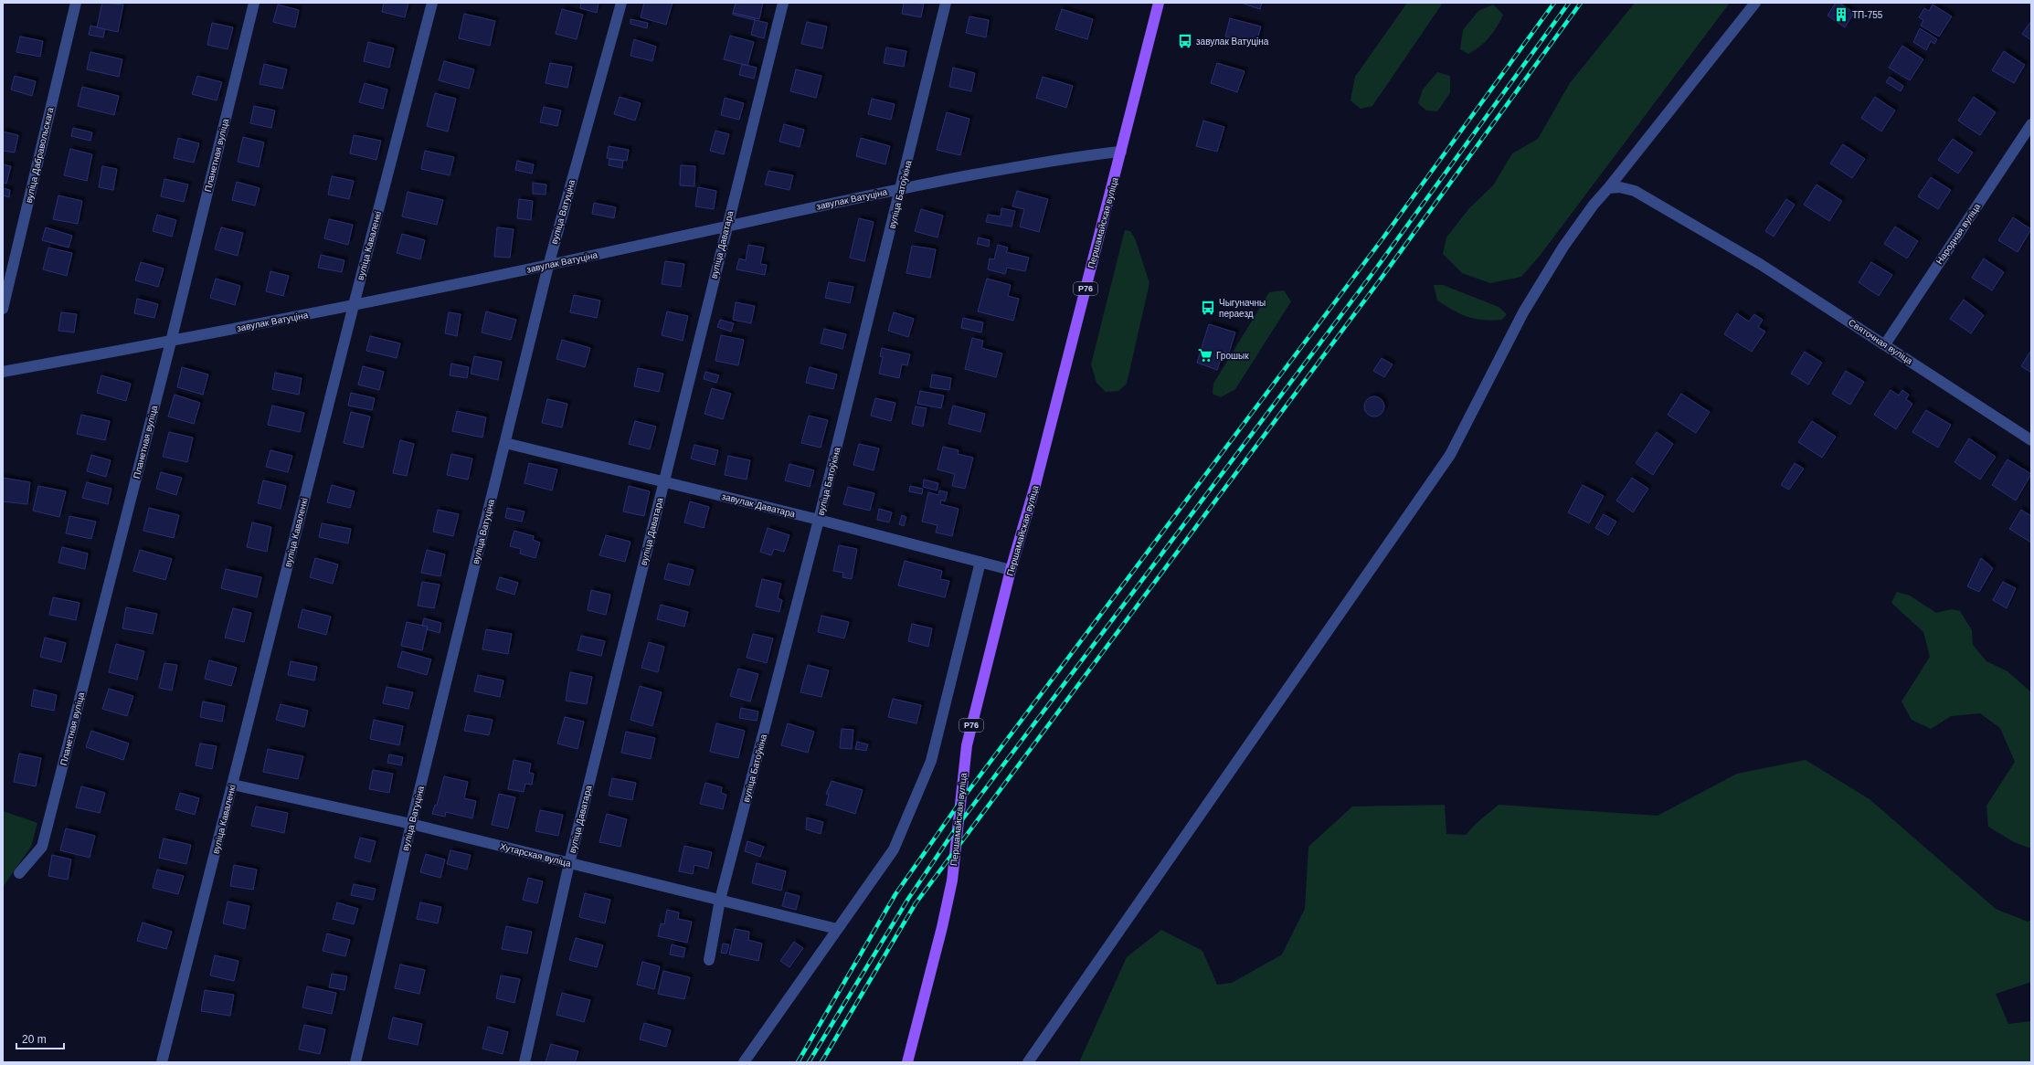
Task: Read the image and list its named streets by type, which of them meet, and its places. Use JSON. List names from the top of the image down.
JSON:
{
  "streets": {
    "main road": ["Першамайская вуліца", "Р76"],
    "street": [
      "вуліца Дабравольскага",
      "Планетная вуліца",
      "вуліца Батоўкіна",
      "завулак Ватуціна",
      "вуліца Ватуціна",
      "Народная вуліца",
      "вуліца Даватара",
      "вуліца Каваленкі",
      "Святочная вуліца",
      "завулак Даватара",
      "Хутарская вуліца"
    ]
  },
  "crossings": [
    ["Планетная вуліца", "завулак Ватуціна"],
    ["вуліца Батоўкіна", "завулак Ватуціна"],
    ["вуліца Батоўкіна", "завулак Даватара"],
    ["вуліца Батоўкіна", "Хутарская вуліца"],
    ["завулак Ватуціна", "вуліца Ватуціна"],
    ["завулак Ватуціна", "Першамайская вуліца"],
    ["завулак Ватуціна", "вуліца Даватара"],
    ["завулак Ватуціна", "вуліца Каваленкі"],
    ["вуліца Ватуціна", "завулак Даватара"],
    ["вуліца Ватуціна", "Хутарская вуліца"],
    ["Першамайская вуліца", "завулак Даватара"],
    ["Народная вуліца", "Святочная вуліца"],
    ["вуліца Даватара", "завулак Даватара"],
    ["вуліца Даватара", "Хутарская вуліца"],
    ["вуліца Каваленкі", "Хутарская вуліца"]
  ],
  "places": {
    "building": ["ТП-755"],
    "bus stop": ["завулак Ватуціна", "Чыгуначны пераезд"],
    "supermarket": ["Грошык"]
  },
  "scale_bar": "20 m"
}
